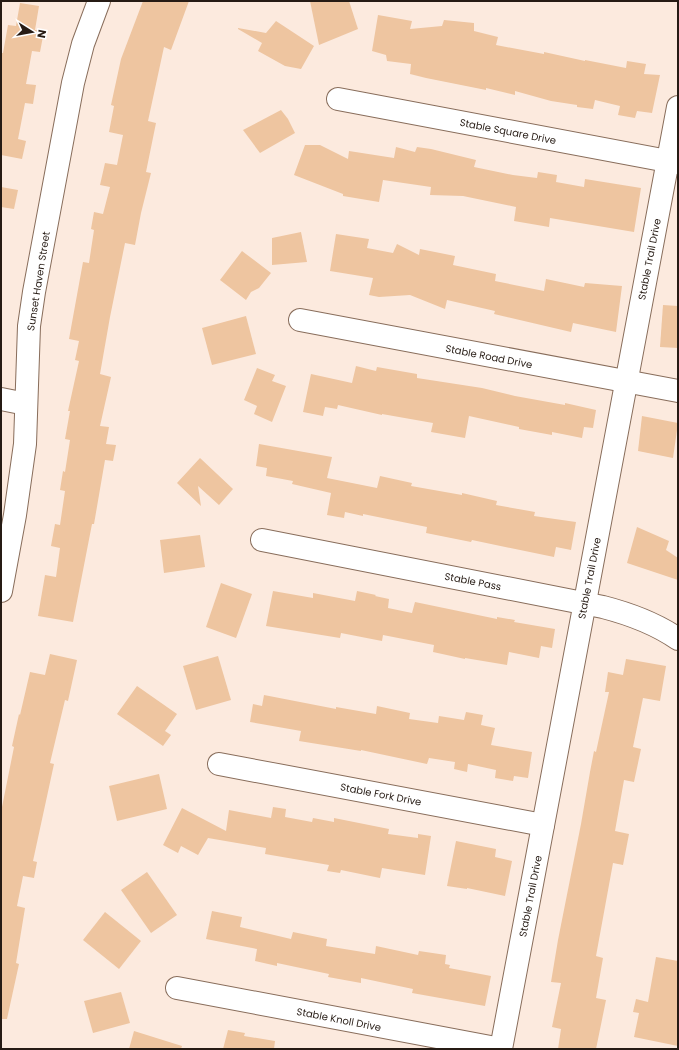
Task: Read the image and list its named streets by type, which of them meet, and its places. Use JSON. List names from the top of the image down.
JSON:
{
  "streets": {
    "street": [
      "Stable Square Drive",
      "Stable Trail Drive",
      "Sunset Haven Street",
      "Stable Road Drive",
      "Stable Pass",
      "Stable Fork Drive",
      "Stable Knoll Drive"
    ]
  },
  "crossings": [
    ["Stable Square Drive", "Stable Trail Drive"],
    ["Stable Trail Drive", "Stable Road Drive"],
    ["Stable Trail Drive", "Stable Pass"],
    ["Stable Trail Drive", "Stable Fork Drive"],
    ["Stable Trail Drive", "Stable Knoll Drive"]
  ],
  "north": "right"
}
